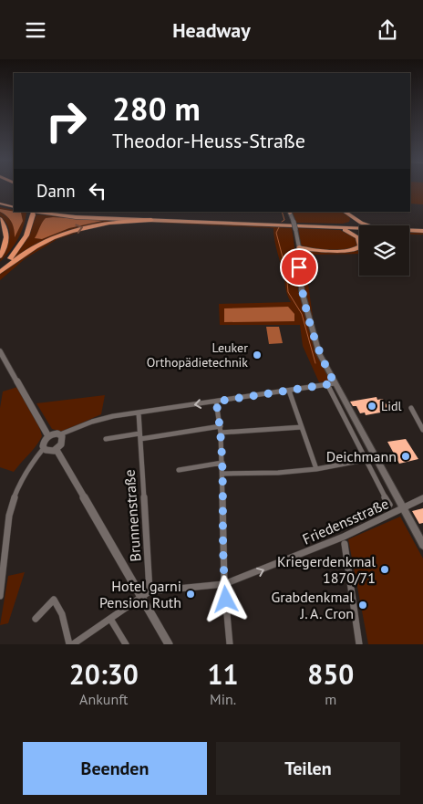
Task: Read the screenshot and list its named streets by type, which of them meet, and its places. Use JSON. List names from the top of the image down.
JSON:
{
  "streets": {
    "street": ["Brunnenstraße", "Friedensstraße"]
  },
  "crossings": [
    ["Brunnenstraße", "Friedensstraße"]
  ],
  "one_way": ["Friedensstraße"],
  "places": [
    "Leuker Orthopädietechnik",
    "Lidl",
    "Deichmann",
    "Kriegerdenkmal 1870/71",
    "Hotel garni Pension Ruth",
    "Grabdenkmal J. A. Cron"
  ],
  "page": {
    "header": "Headway",
    "turn": ["280 m", "Theodor-Heuss-Straße"],
    "then": "Dann",
    "eta": [
      "20:30",
      "Ankunft",
      "11",
      "Min.",
      "850",
      "m"
    ],
    "buttons": ["Beenden", "Teilen"]
  }
}
